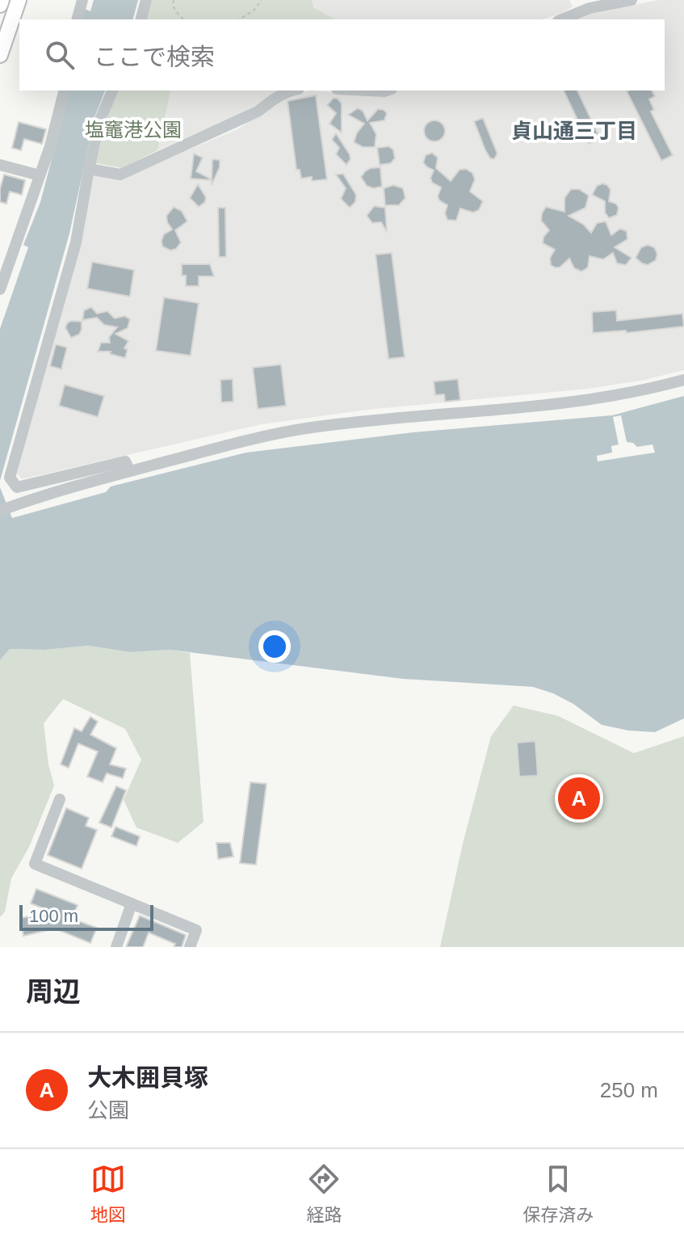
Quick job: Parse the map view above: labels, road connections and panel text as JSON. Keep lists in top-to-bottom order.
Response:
{
  "districts": ["貞山通三丁目"],
  "parks": ["塩竈港公園"],
  "scale_bar": "100 m",
  "page": {
    "search": "ここで検索",
    "pins": "A",
    "scale": "100 m",
    "heading": "周辺",
    "list": [
      {
        "mark": "A",
        "name": "大木囲貝塚",
        "note": "公園",
        "value": "250 m"
      }
    ],
    "nav": ["地図", "経路", "保存済み"]
  }
}
